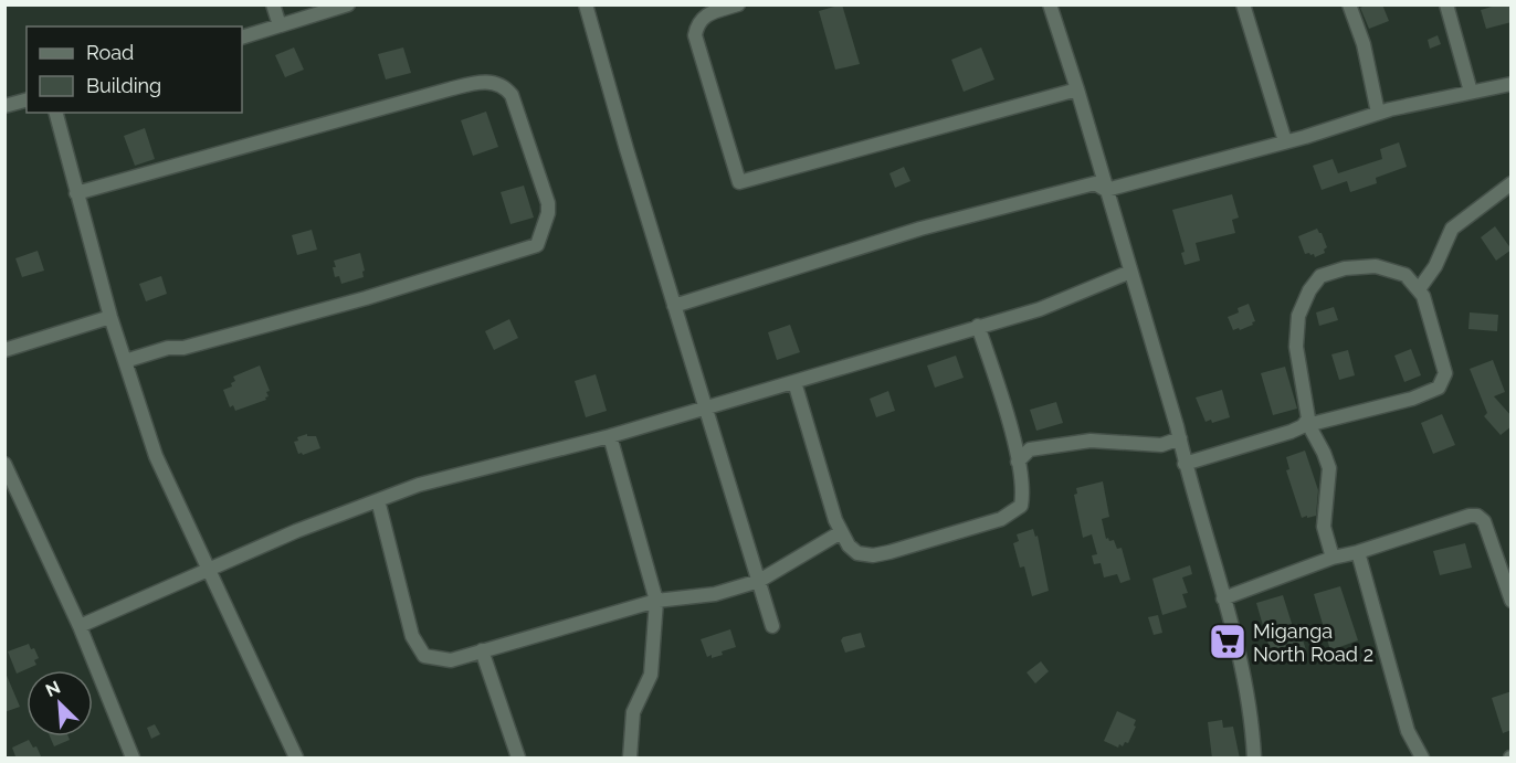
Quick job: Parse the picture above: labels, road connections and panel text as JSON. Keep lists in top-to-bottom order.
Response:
{
  "places": {
    "supermarket": ["Miganga North Road 2"]
  },
  "legend": ["Road", "Building"],
  "north": "top left"
}
